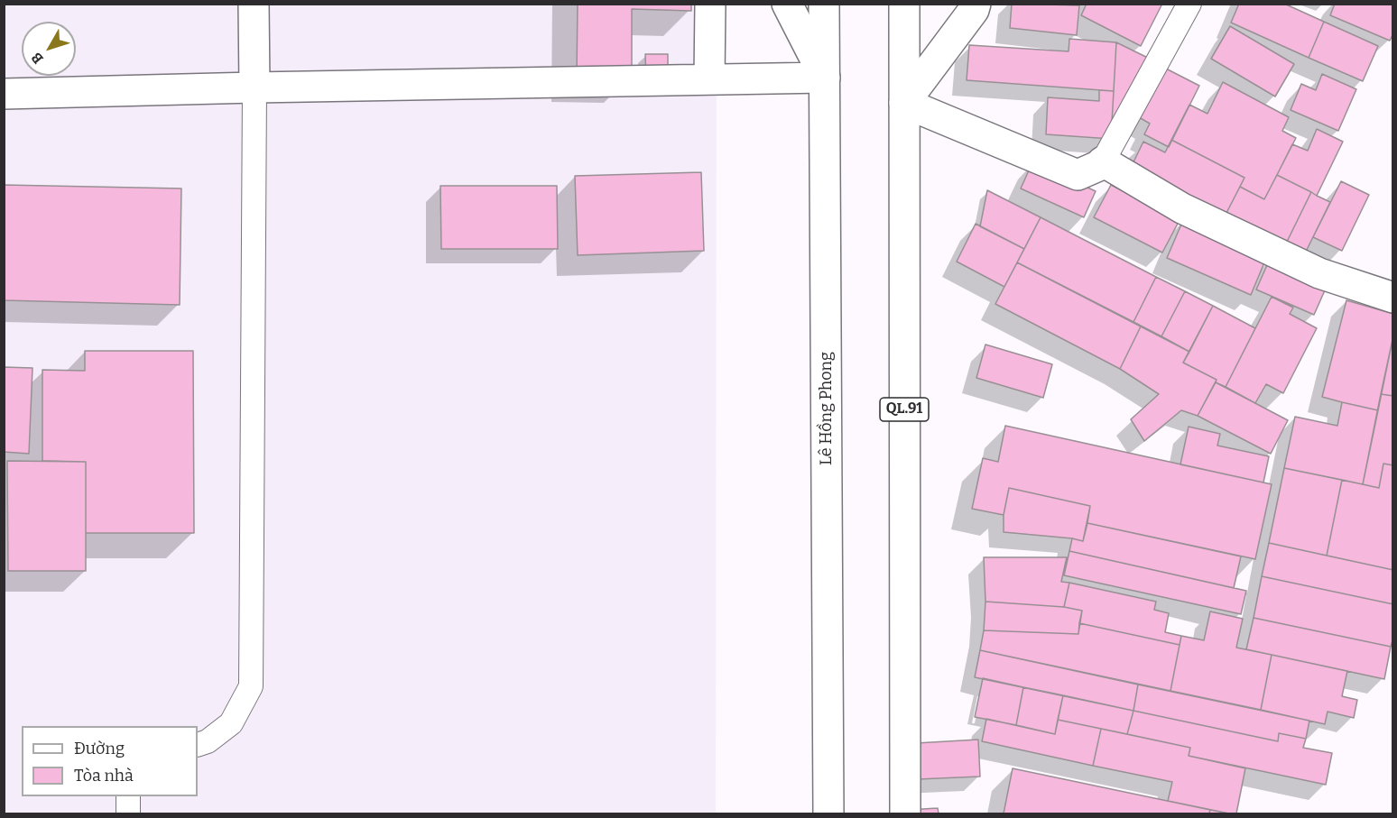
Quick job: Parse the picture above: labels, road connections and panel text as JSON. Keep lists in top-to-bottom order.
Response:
{
  "streets": {
    "main road": ["Lê Hồng Phong", "QL.91"]
  },
  "legend": ["Đường", "Tòa nhà"],
  "north": "bottom left"
}
